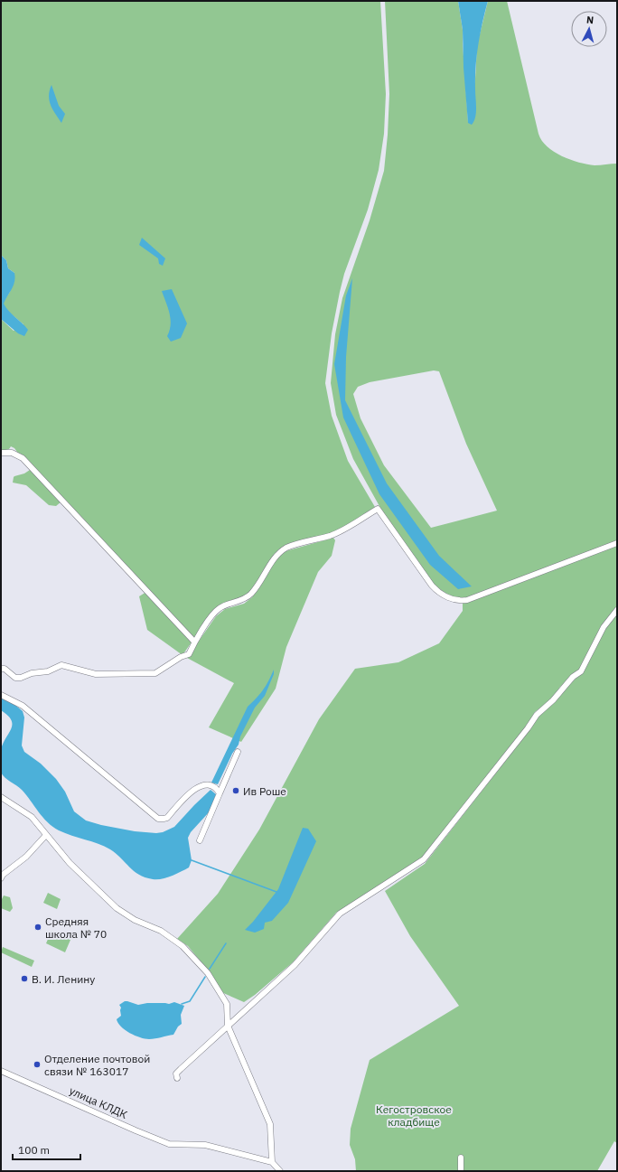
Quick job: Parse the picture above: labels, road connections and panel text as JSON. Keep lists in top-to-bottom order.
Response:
{
  "streets": {
    "street": ["улица КЛДК"]
  },
  "parks": ["Кегостровское кладбище"],
  "places": [
    "Ив Роше",
    "Средняя школа № 70",
    "В. И. Ленину",
    "Отделение почтовой связи № 163017"
  ],
  "scale_bar": "100 m",
  "north": "top"
}
